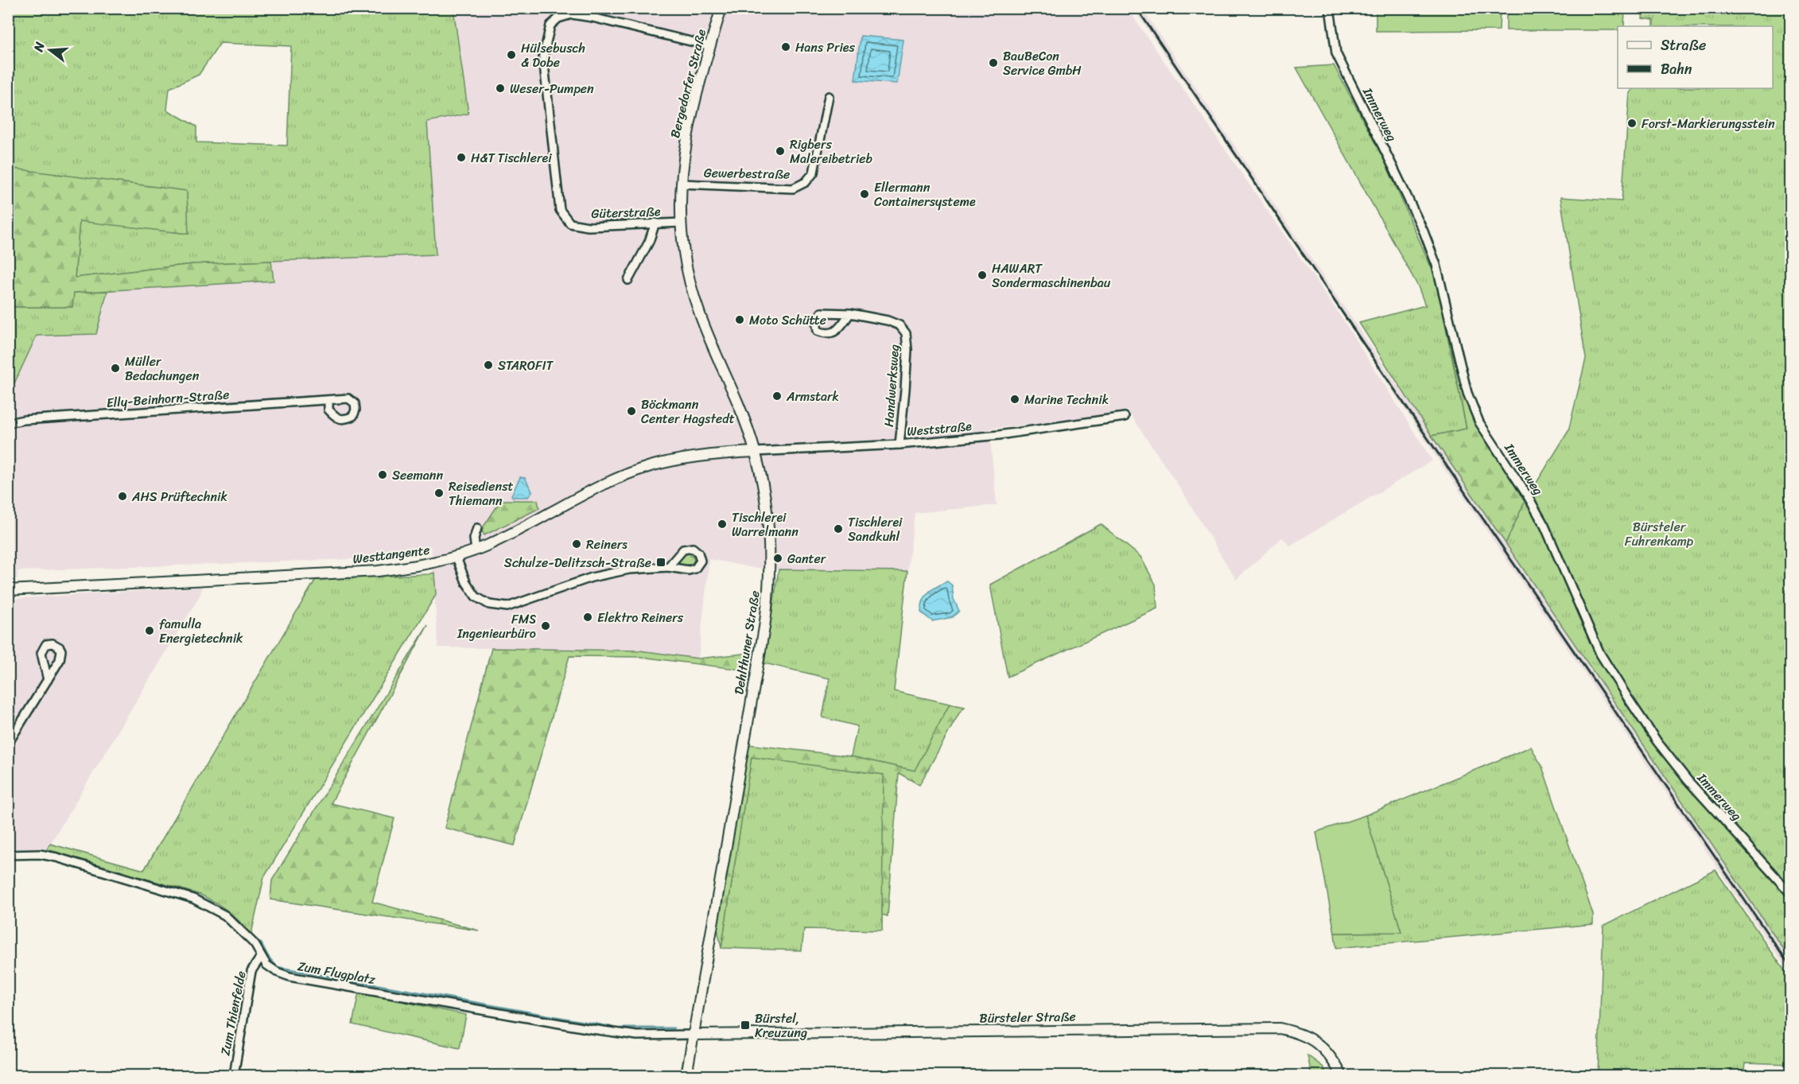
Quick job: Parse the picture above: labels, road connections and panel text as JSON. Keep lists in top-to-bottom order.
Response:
{
  "streets": {
    "street": [
      "Bergedorfer Straße",
      "Immerweg",
      "Gewerbestraße",
      "Güterstraße",
      "Handwerksweg",
      "Elly-Beinhorn-Straße",
      "Weststraße",
      "Westtangente",
      "Dehlthuner Straße",
      "Zum Flugplatz",
      "Zum Thienfelde",
      "Bürsteler Straße"
    ]
  },
  "crossings": [
    ["Bergedorfer Straße", "Gewerbestraße"],
    ["Bergedorfer Straße", "Güterstraße"],
    ["Bergedorfer Straße", "Dehlthuner Straße"],
    ["Güterstraße", "Dehlthuner Straße"],
    ["Handwerksweg", "Weststraße"],
    ["Weststraße", "Westtangente"],
    ["Weststraße", "Dehlthuner Straße"],
    ["Westtangente", "Dehlthuner Straße"],
    ["Dehlthuner Straße", "Zum Flugplatz"],
    ["Dehlthuner Straße", "Bürsteler Straße"],
    ["Zum Flugplatz", "Zum Thienfelde"],
    ["Zum Flugplatz", "Bürsteler Straße"]
  ],
  "parks": ["Bürsteler Fuhrenkamp"],
  "places": {
    "other": [
      "Hans Pries",
      "Hülsebusch & Dobe",
      "BauBeCon Service GmbH",
      "Weser-Pumpen",
      "Forst-Markierungsstein",
      "Rigbers Malereibetrieb",
      "H&T Tischlerei",
      "Ellermann Containersysteme",
      "HAWART Sondermaschinenbau",
      "Moto Schütte",
      "STAROFIT",
      "Müller Bedachungen",
      "Armstark",
      "Marine Technik",
      "Böckmann Center Hagstedt",
      "Seemann",
      "Reisedienst Thiemann",
      "AHS Prüftechnik",
      "Tischlerei Warrelmann",
      "Tischlerei Sandkuhl",
      "Reiners",
      "Ganter",
      "Elektro Reiners",
      "FMS Ingenieurbüro",
      "famulla Energietechnik"
    ],
    "transit": ["Schulze-Delitzsch-Straße", "Bürstel, Kreuzung"]
  },
  "legend": ["Straße", "Bahn"],
  "north": "left"
}
